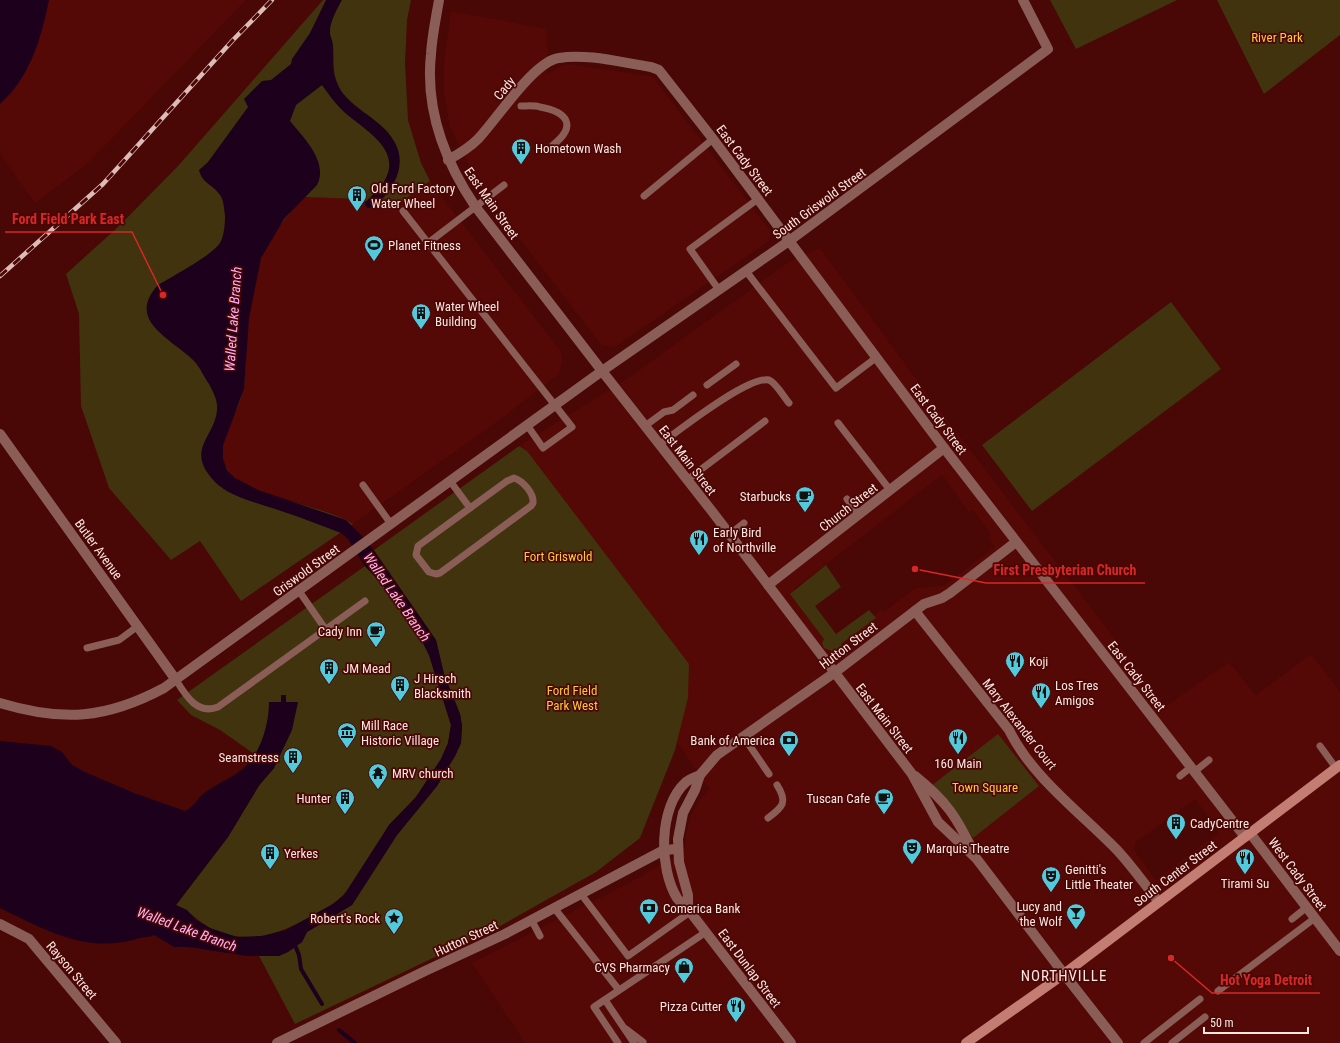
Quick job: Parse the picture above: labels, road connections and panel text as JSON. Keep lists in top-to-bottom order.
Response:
{
  "streets": {
    "main road": ["South Center Street"],
    "street": [
      "Cady",
      "East Cady Street",
      "East Main Street",
      "South Griswold Street",
      "Church Street",
      "Butler Avenue",
      "Griswold Street",
      "Hutton Street",
      "Mary Alexander Court",
      "West Cady Street",
      "East Dunlap Street",
      "Rayson Street"
    ]
  },
  "crossings": [
    ["Cady", "East Cady Street"],
    ["Cady", "East Main Street"],
    ["East Cady Street", "South Griswold Street"],
    ["East Cady Street", "Church Street"],
    ["East Cady Street", "Hutton Street"],
    ["East Cady Street", "South Center Street"],
    ["East Cady Street", "West Cady Street"],
    ["East Main Street", "South Griswold Street"],
    ["East Main Street", "Church Street"],
    ["East Main Street", "Griswold Street"],
    ["East Main Street", "Hutton Street"],
    ["East Main Street", "South Center Street"],
    ["South Griswold Street", "Griswold Street"],
    ["Butler Avenue", "Griswold Street"],
    ["Hutton Street", "Mary Alexander Court"],
    ["Hutton Street", "East Dunlap Street"],
    ["Mary Alexander Court", "South Center Street"],
    ["South Center Street", "West Cady Street"]
  ],
  "districts": ["NORTHVILLE"],
  "water": ["Walled Lake Branch"],
  "parks": [
    "River Park",
    "Fort Griswold",
    "Ford Field Park West",
    "Town Square"
  ],
  "places": {
    "building": [
      "Hometown Wash",
      "Old Ford Factory Water Wheel",
      "Water Wheel Building",
      "JM Mead",
      "J Hirsch Blacksmith",
      "Seamstress",
      "Hunter",
      "CadyCentre",
      "Yerkes"
    ],
    "sports": ["Planet Fitness"],
    "other": ["Ford Field Park East", "First Presbyterian Church", "Hot Yoga Detroit"],
    "cafe": ["Starbucks", "Cady Inn", "Tuscan Cafe"],
    "restaurant": [
      "Early Bird of Northville",
      "Koji",
      "Los Tres Amigos",
      "160 Main",
      "Tirami Su",
      "Pizza Cutter"
    ],
    "museum": ["Mill Race Historic Village"],
    "bank": ["Bank of America", "Comerica Bank"],
    "temple": ["MRV church"],
    "theatre": ["Marquis Theatre", "Genitti's Little Theater"],
    "bar": ["Lucy and the Wolf"],
    "place": ["Robert's Rock"],
    "shop": ["CVS Pharmacy"]
  },
  "scale_bar": "50 m"
}
